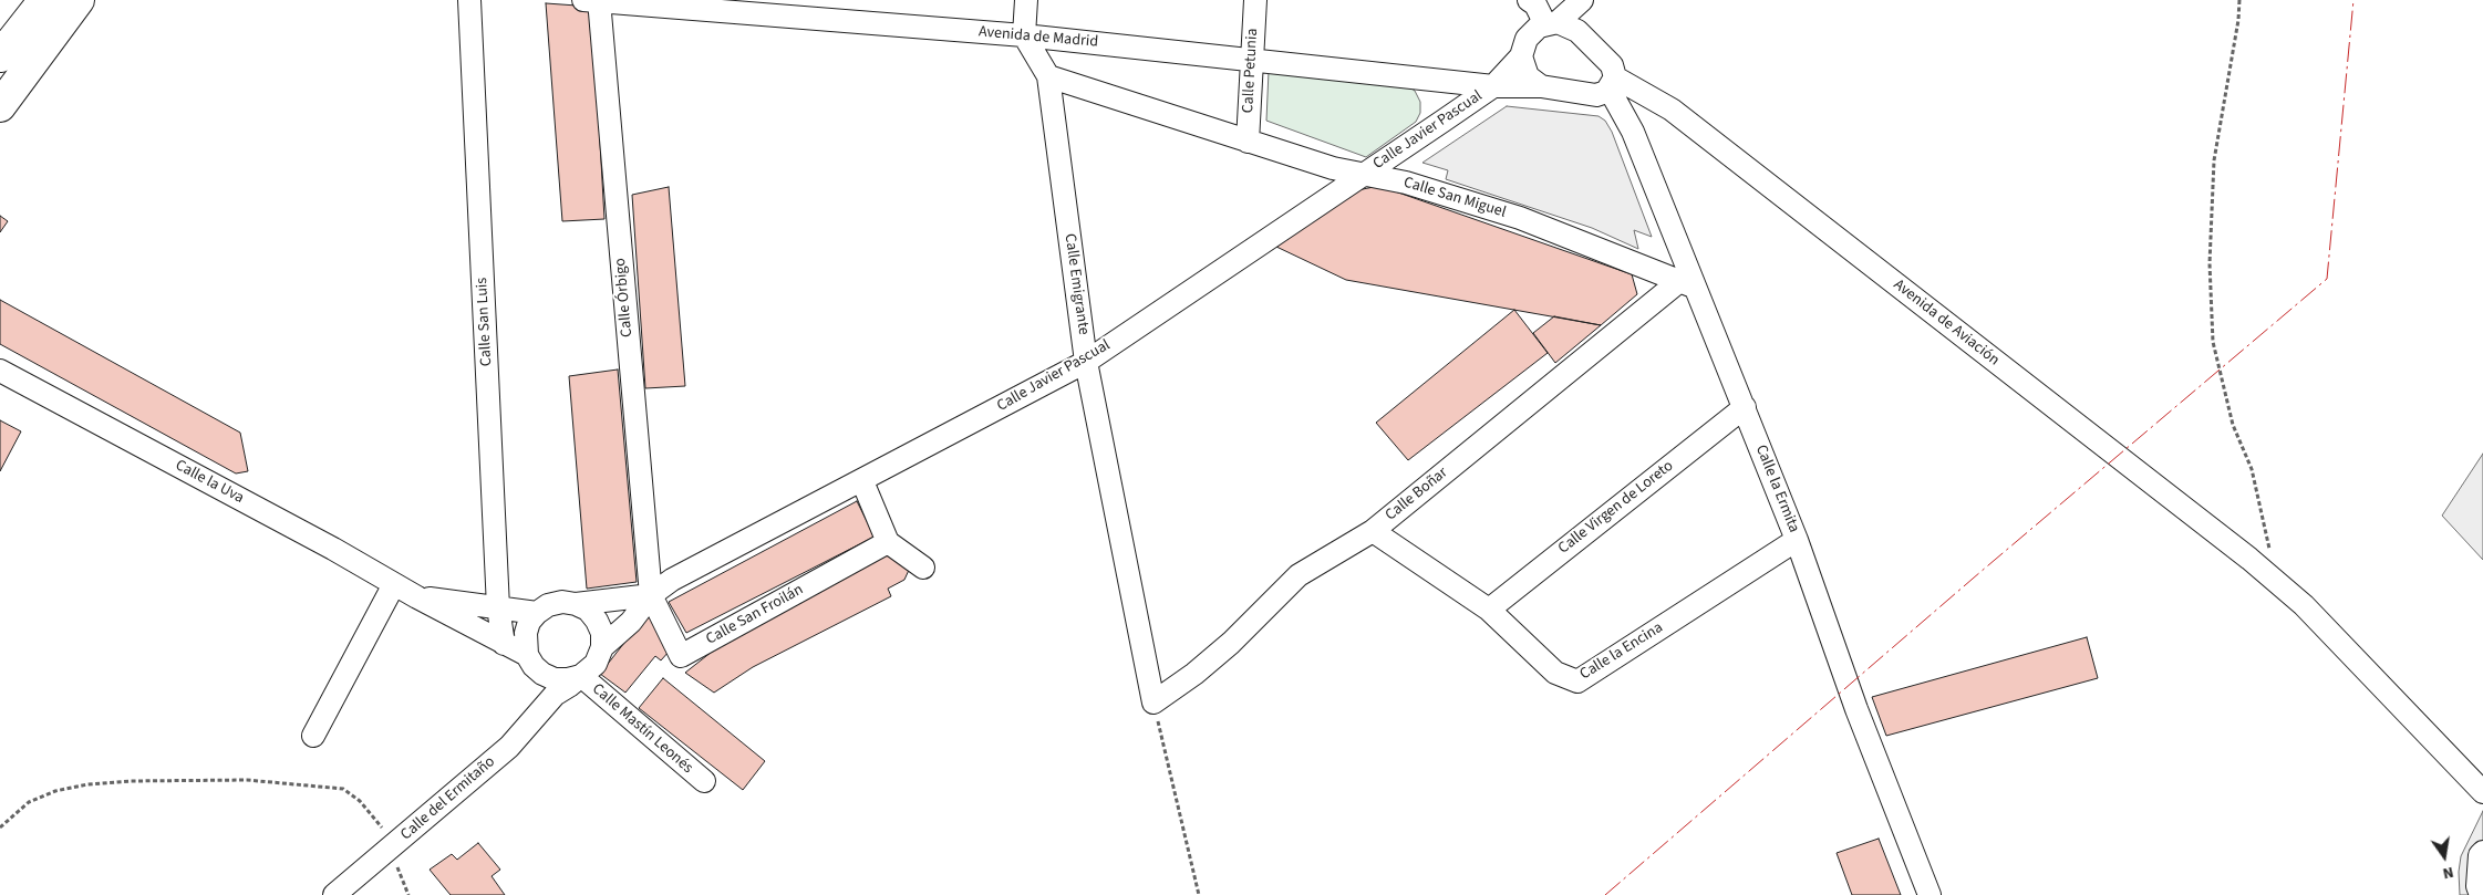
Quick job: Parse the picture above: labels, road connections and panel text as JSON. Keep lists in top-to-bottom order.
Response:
{
  "streets": {
    "street": [
      "Avenida de Madrid",
      "Calle Petunia",
      "Calle Javier Pascual",
      "Calle San Miguel",
      "Calle Emigrante",
      "Calle Órbigo",
      "Calle San Luis",
      "Avenida de Aviación",
      "Calle la Uva",
      "Calle la Ermita",
      "Calle Boñar",
      "Calle Virgen de Loreto",
      "Calle San Froilán",
      "Calle la Encina",
      "Calle Mastín Leonés",
      "Calle del Ermitaño"
    ]
  },
  "crossings": [
    ["Avenida de Madrid", "Calle Petunia"],
    ["Avenida de Madrid", "Calle Javier Pascual"],
    ["Avenida de Madrid", "Calle Emigrante"],
    ["Avenida de Madrid", "Calle Órbigo"],
    ["Calle Petunia", "Calle San Miguel"],
    ["Calle Javier Pascual", "Calle San Miguel"],
    ["Calle Javier Pascual", "Calle Emigrante"],
    ["Calle Javier Pascual", "Calle Órbigo"],
    ["Calle Javier Pascual", "Avenida de Aviación"],
    ["Calle Javier Pascual", "Calle la Uva"],
    ["Calle Javier Pascual", "Calle la Ermita"],
    ["Calle Javier Pascual", "Calle San Froilán"],
    ["Calle Javier Pascual", "Calle Mastín Leonés"],
    ["Calle Javier Pascual", "Calle del Ermitaño"],
    ["Calle San Miguel", "Calle Emigrante"],
    ["Calle San Miguel", "Calle la Ermita"],
    ["Calle San Miguel", "Calle Boñar"],
    ["Calle Emigrante", "Calle Boñar"],
    ["Calle Órbigo", "Calle San Froilán"],
    ["Calle San Luis", "Calle la Uva"],
    ["Avenida de Aviación", "Calle la Ermita"],
    ["Calle la Uva", "Calle Mastín Leonés"],
    ["Calle la Uva", "Calle del Ermitaño"],
    ["Calle la Ermita", "Calle Boñar"],
    ["Calle la Ermita", "Calle Virgen de Loreto"],
    ["Calle la Ermita", "Calle la Encina"],
    ["Calle Boñar", "Calle la Encina"],
    ["Calle Virgen de Loreto", "Calle la Encina"],
    ["Calle Mastín Leonés", "Calle del Ermitaño"]
  ],
  "north": "bottom"
}
